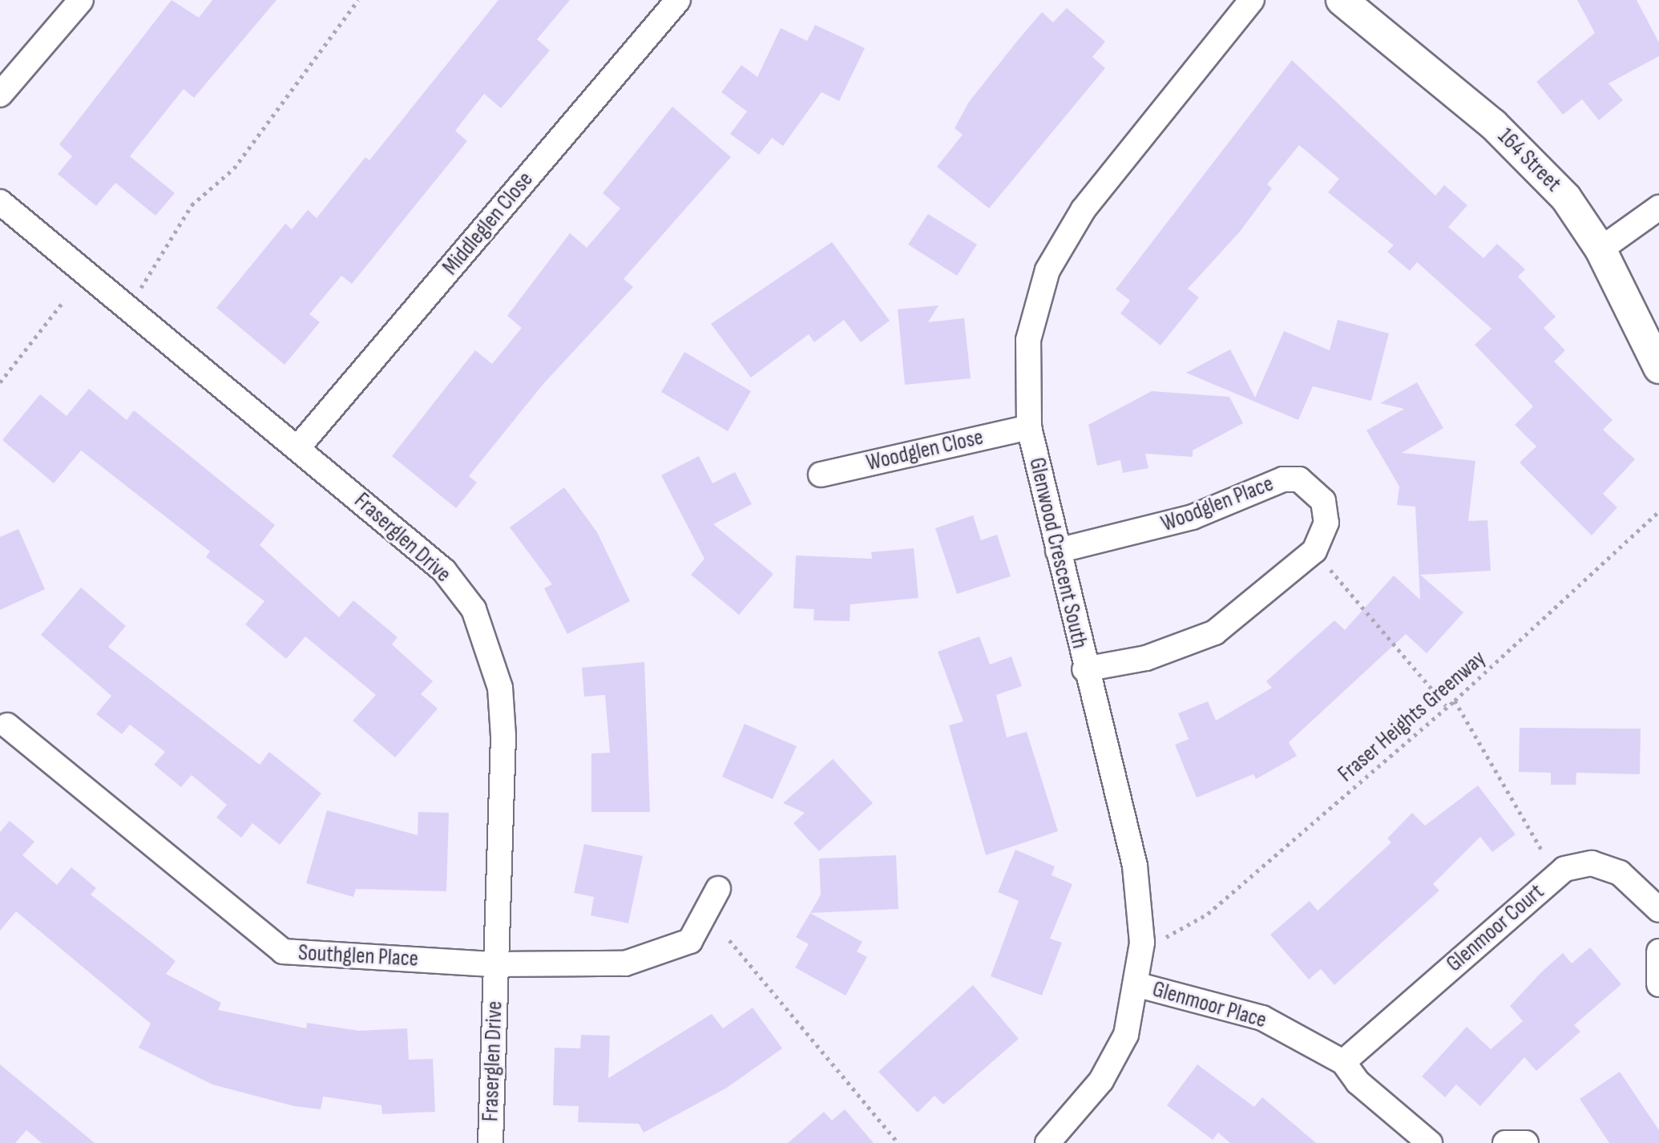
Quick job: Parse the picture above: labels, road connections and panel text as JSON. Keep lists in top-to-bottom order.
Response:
{
  "streets": {
    "street": [
      "164 Street",
      "Middleglen Close",
      "Woodglen Close",
      "Woodglen Place",
      "Fraserglen Drive",
      "Glenwood Crescent South",
      "Glenmoor Court",
      "Southglen Place",
      "Glenmoor Place"
    ],
    "path": ["Fraser Heights Greenway"]
  },
  "crossings": [
    ["Middleglen Close", "Fraserglen Drive"],
    ["Woodglen Close", "Glenwood Crescent South"],
    ["Woodglen Place", "Glenwood Crescent South"],
    ["Fraserglen Drive", "Southglen Place"],
    ["Glenwood Crescent South", "Glenmoor Place"],
    ["Glenmoor Court", "Glenmoor Place"]
  ]
}
